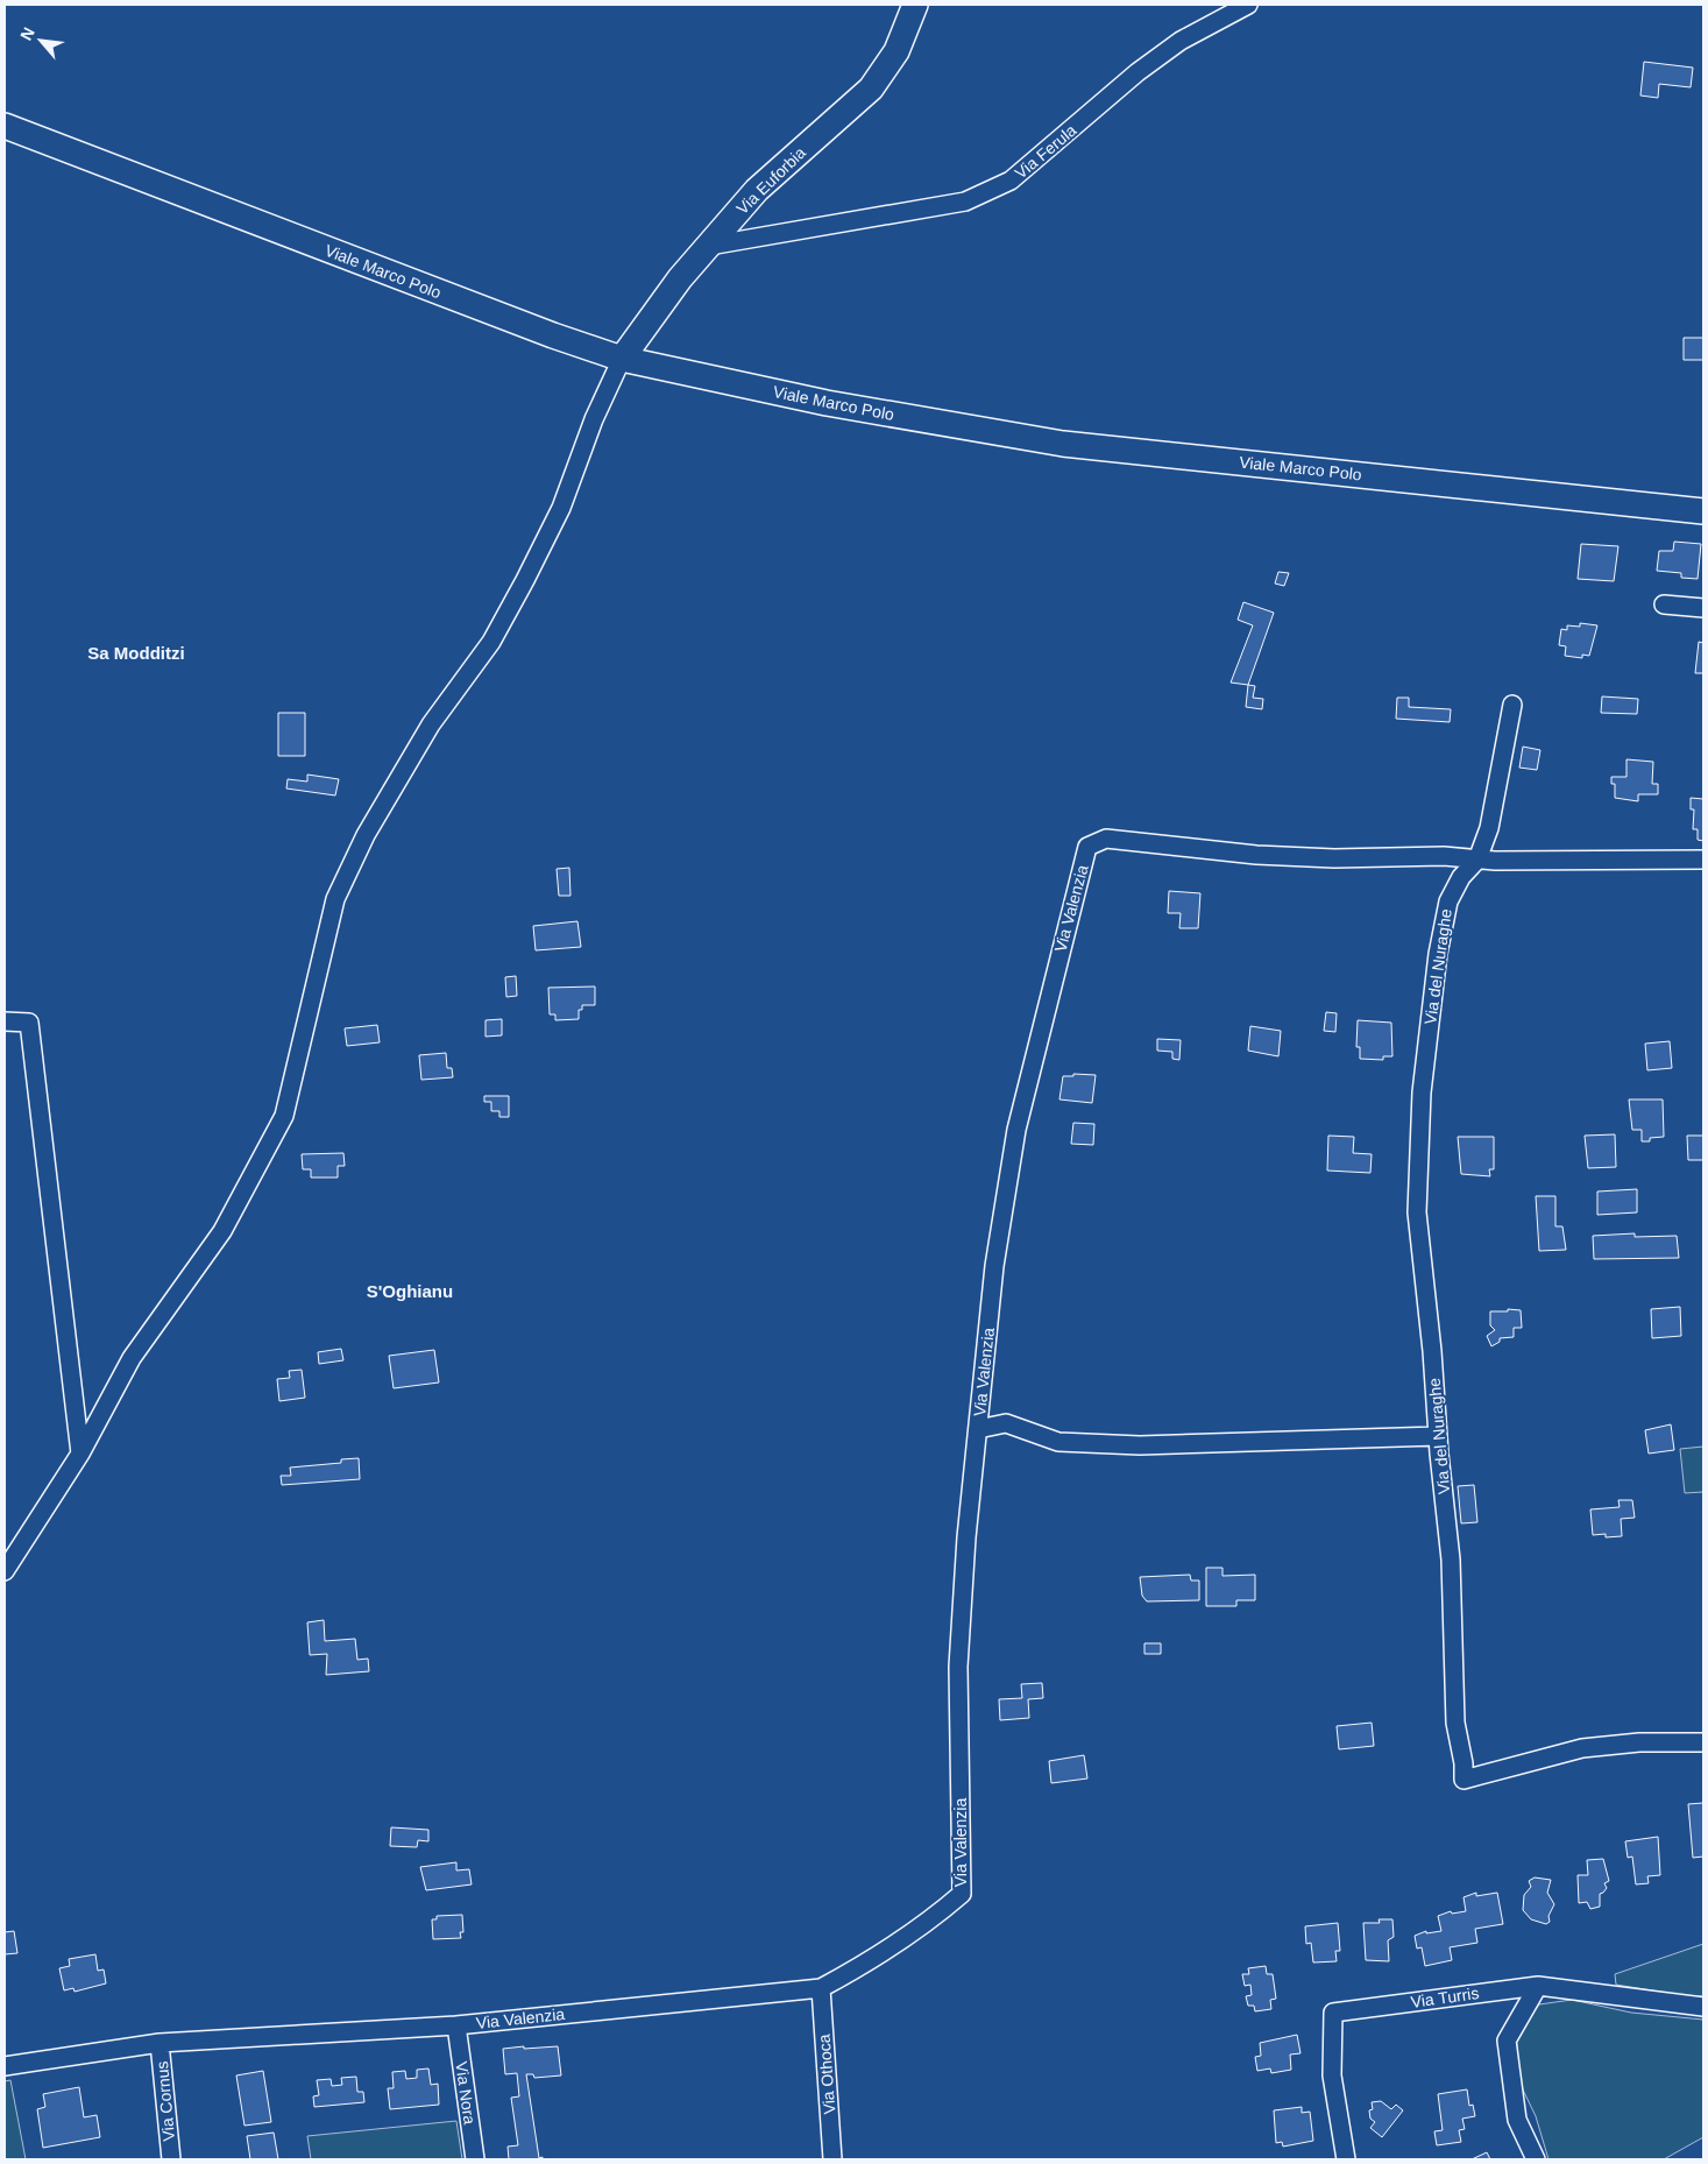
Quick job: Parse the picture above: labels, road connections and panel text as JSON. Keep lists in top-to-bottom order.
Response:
{
  "streets": {
    "main road": ["Via Euforbia", "Viale Marco Polo"],
    "street": [
      "Via Ferula",
      "Via Valenzia",
      "Via del Nuraghe",
      "Via Turris",
      "Via Othoca",
      "Via Nora",
      "Via Cornus"
    ]
  },
  "crossings": [
    ["Via Ferula", "Via Euforbia"],
    ["Via Euforbia", "Viale Marco Polo"],
    ["Via Valenzia", "Via del Nuraghe"],
    ["Via Valenzia", "Via Othoca"],
    ["Via Valenzia", "Via Nora"],
    ["Via Valenzia", "Via Cornus"]
  ],
  "districts": ["Sa Modditzi", "S'Oghianu"],
  "north": "top left"
}
